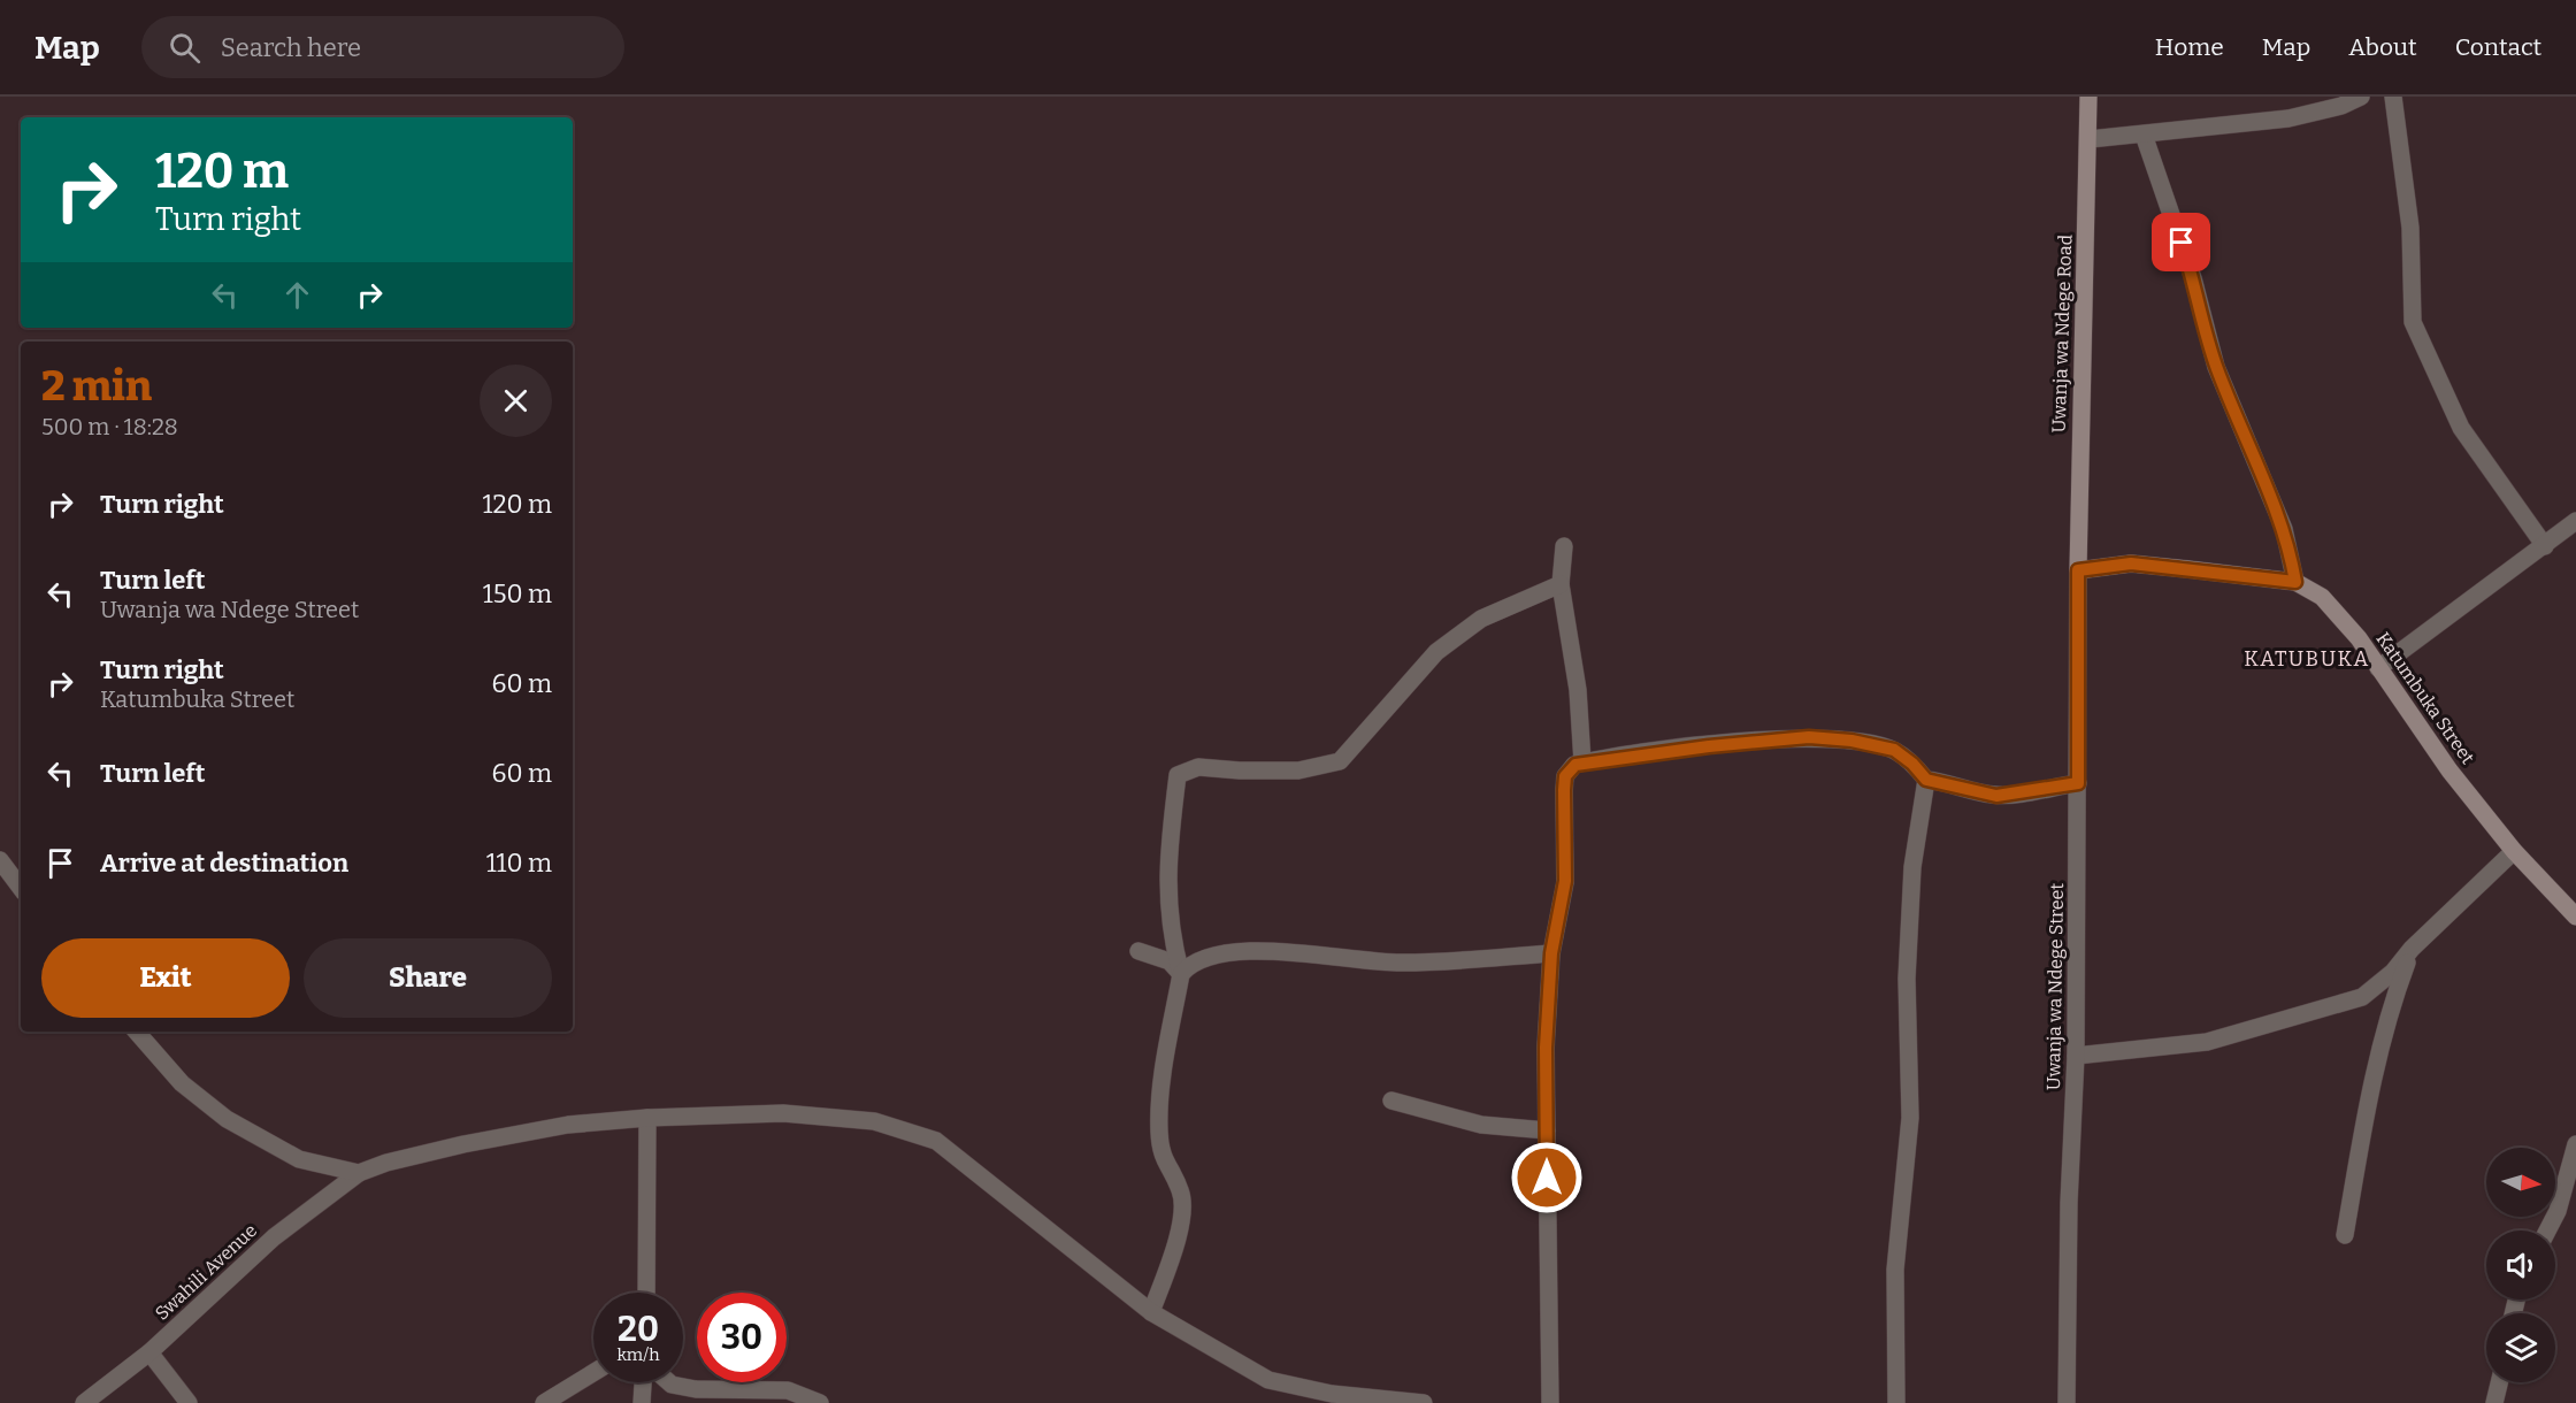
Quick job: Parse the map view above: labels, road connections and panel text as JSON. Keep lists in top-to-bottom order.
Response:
{
  "streets": {
    "main road": ["Uwanja wa Ndege Road", "Katumbuka Street"],
    "street": ["Uwanja wa Ndege Street", "Swahili Avenue"]
  },
  "crossings": [
    ["Uwanja wa Ndege Road", "Katumbuka Street"],
    ["Uwanja wa Ndege Road", "Uwanja wa Ndege Street"],
    ["Katumbuka Street", "Uwanja wa Ndege Street"]
  ],
  "districts": ["KATUBUKA"],
  "north": "right",
  "page": {
    "header": "Map",
    "search": "Search here",
    "nav": [
      "Home",
      "Map",
      "About",
      "Contact"
    ],
    "turn": ["120 m", "Turn right"],
    "heading": ["2 min", "500 m · 18:28"],
    "list": [
      {
        "name": "Turn right",
        "value": "120 m"
      },
      {
        "name": "Turn left",
        "note": "Uwanja wa Ndege Street",
        "value": "150 m"
      },
      {
        "name": "Turn right",
        "note": "Katumbuka Street",
        "value": "60 m"
      },
      {
        "name": "Turn left",
        "value": "60 m"
      },
      {
        "name": "Arrive at destination",
        "value": "110 m"
      }
    ],
    "buttons": ["Exit", "Share"],
    "speed": "20 km/h",
    "limit": "30"
  }
}
